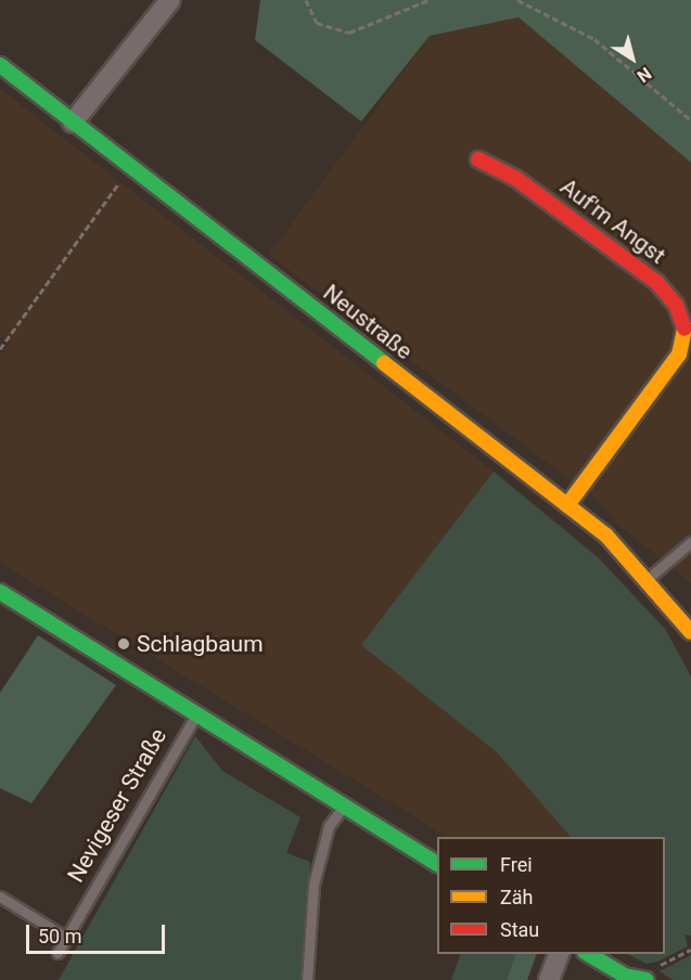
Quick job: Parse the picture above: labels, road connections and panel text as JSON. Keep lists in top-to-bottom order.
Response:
{
  "streets": {
    "street": ["Auf'm Angst", "Neustraße", "Nevigeser Straße"]
  },
  "crossings": [
    ["Auf'm Angst", "Neustraße"]
  ],
  "places": ["Schlagbaum"],
  "legend": ["Frei", "Zäh", "Stau"],
  "scale_bar": "50 m",
  "north": "bottom right"
}
